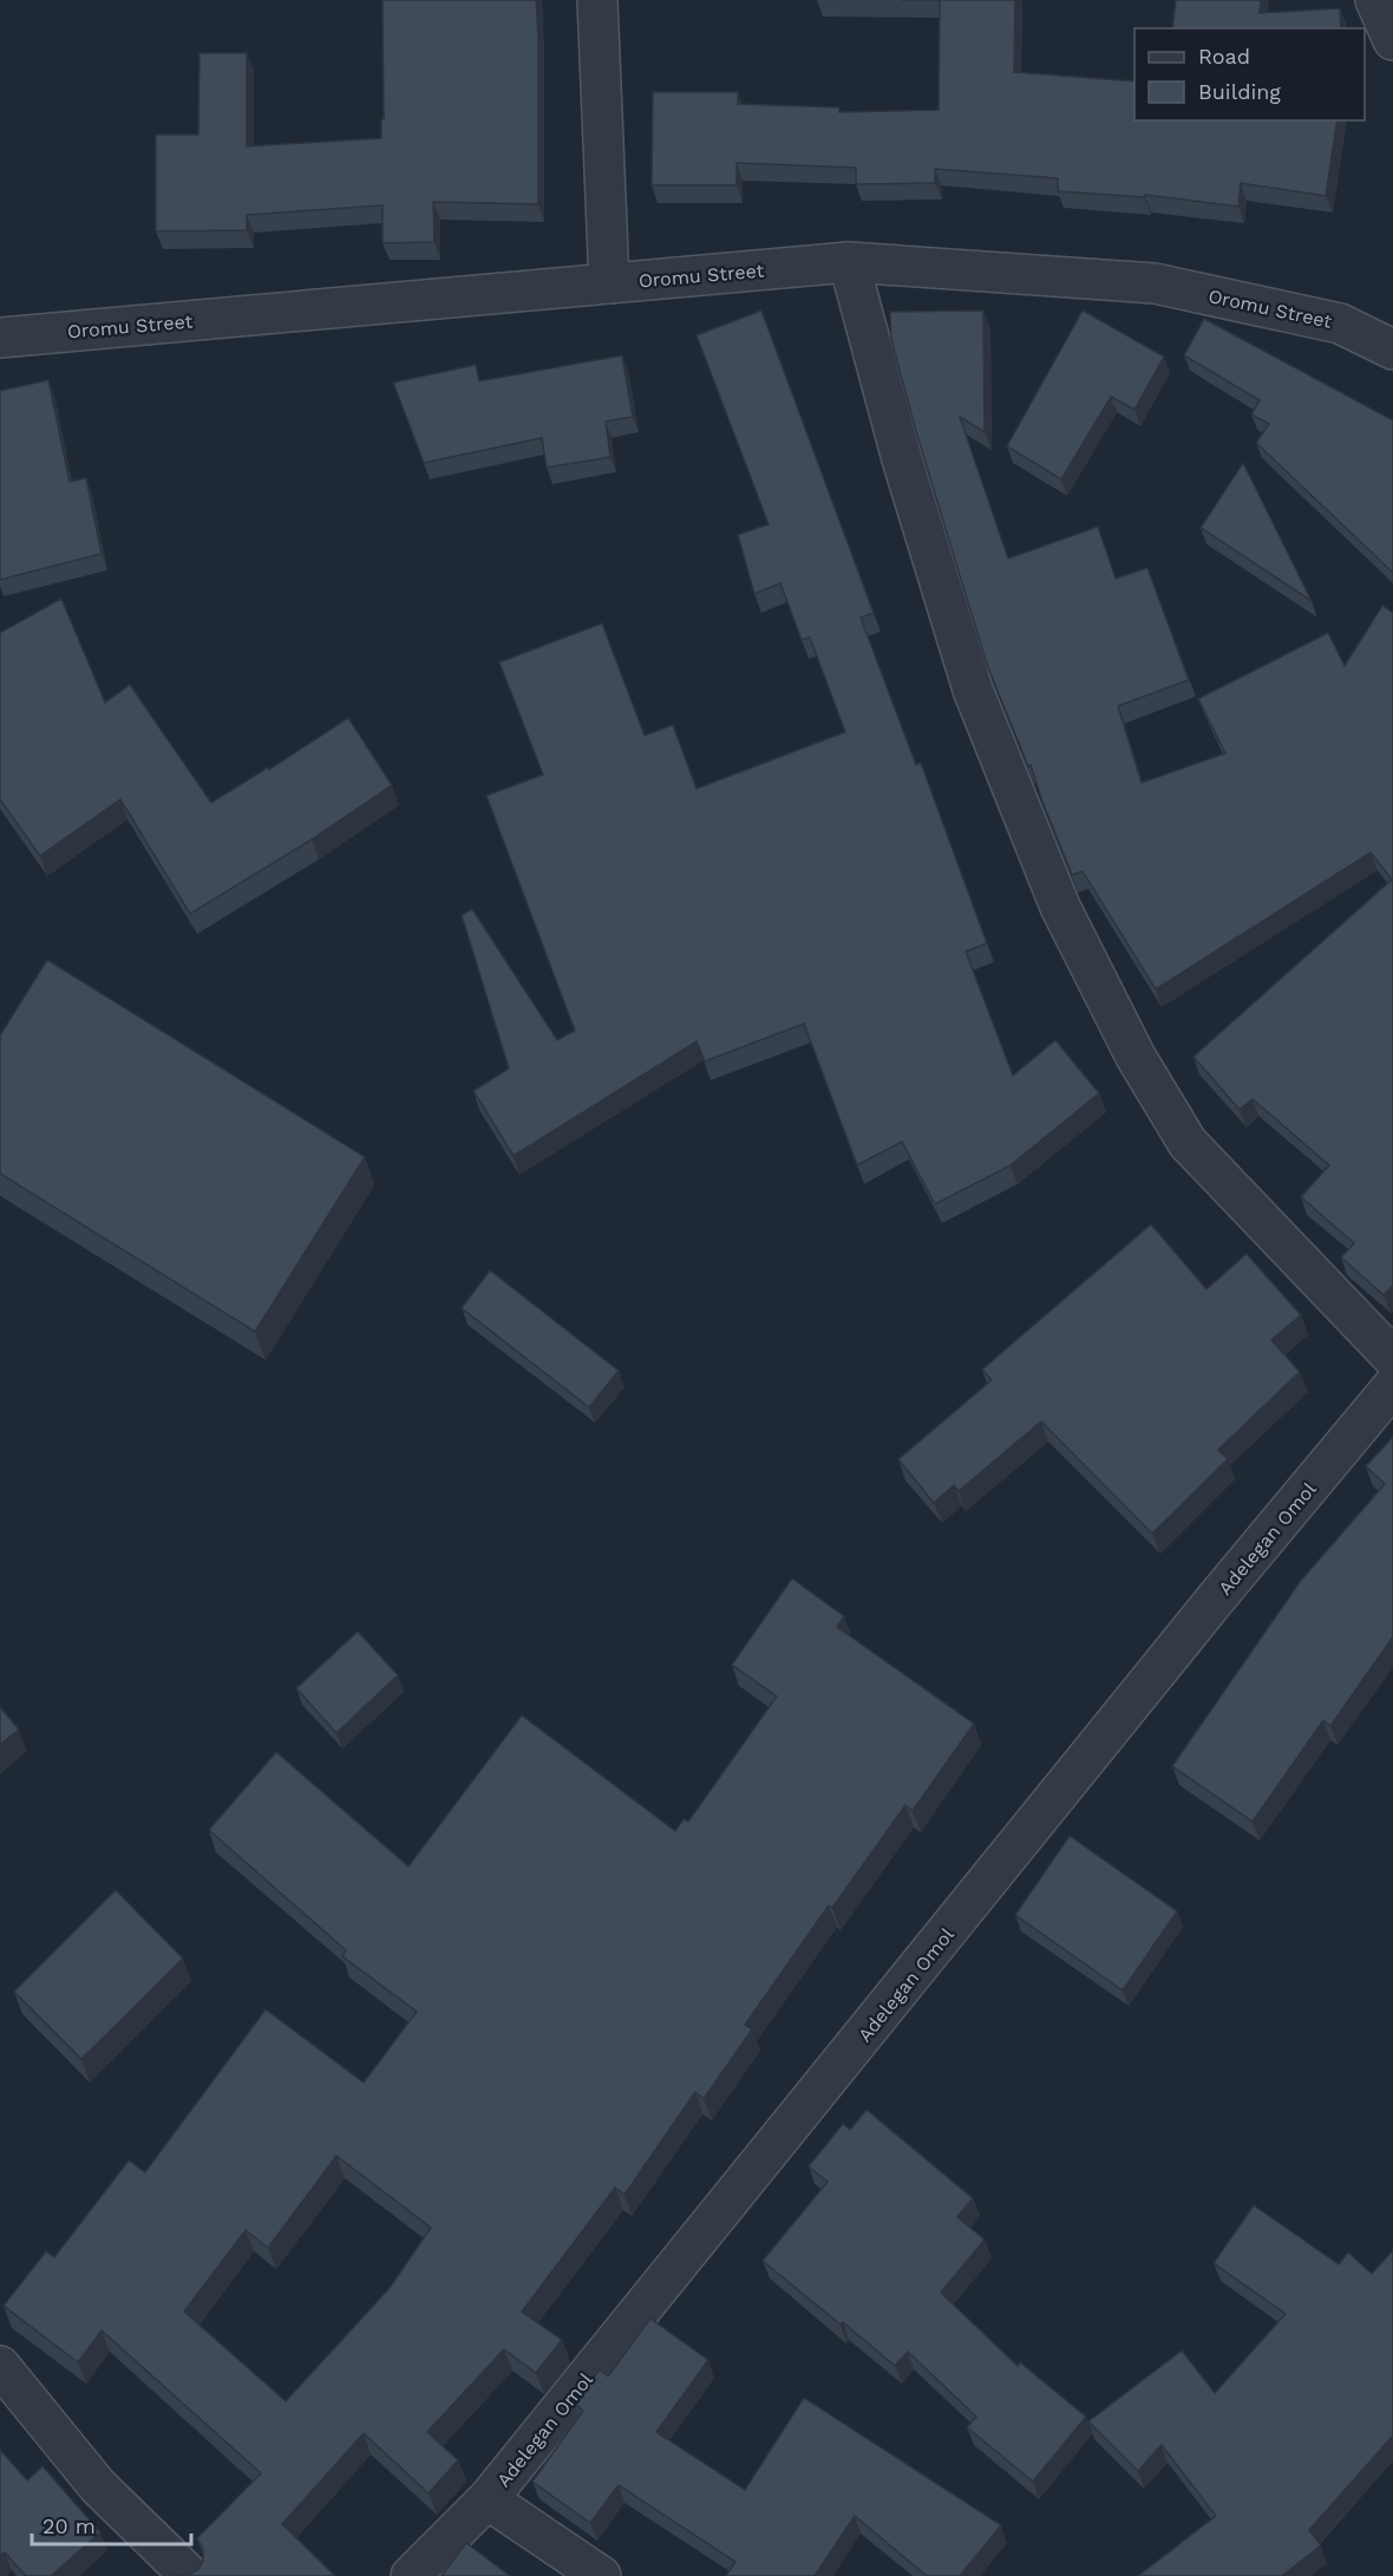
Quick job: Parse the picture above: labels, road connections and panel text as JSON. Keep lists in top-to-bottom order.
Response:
{
  "streets": {
    "street": ["Oromu Street", "Adelegan Omol"]
  },
  "legend": ["Road", "Building"],
  "scale_bar": "20 m"
}
